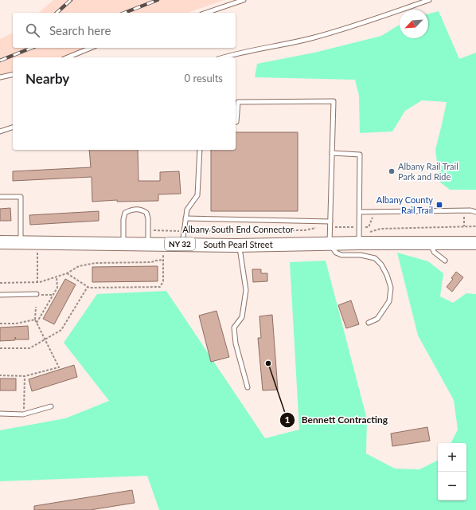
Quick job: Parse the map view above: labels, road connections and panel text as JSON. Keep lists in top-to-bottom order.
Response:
{
  "streets": {
    "main road": ["NY 32", "South Pearl Street"]
  },
  "places": {
    "other": ["Albany Rail Trail Park and Ride", "Bennett Contracting"],
    "transit": ["Albany County Rail Trail"]
  },
  "north": "bottom left",
  "page": {
    "search": "Search here",
    "heading": ["Nearby", "0 results"],
    "map_buttons": ["+", "−"]
  }
}
